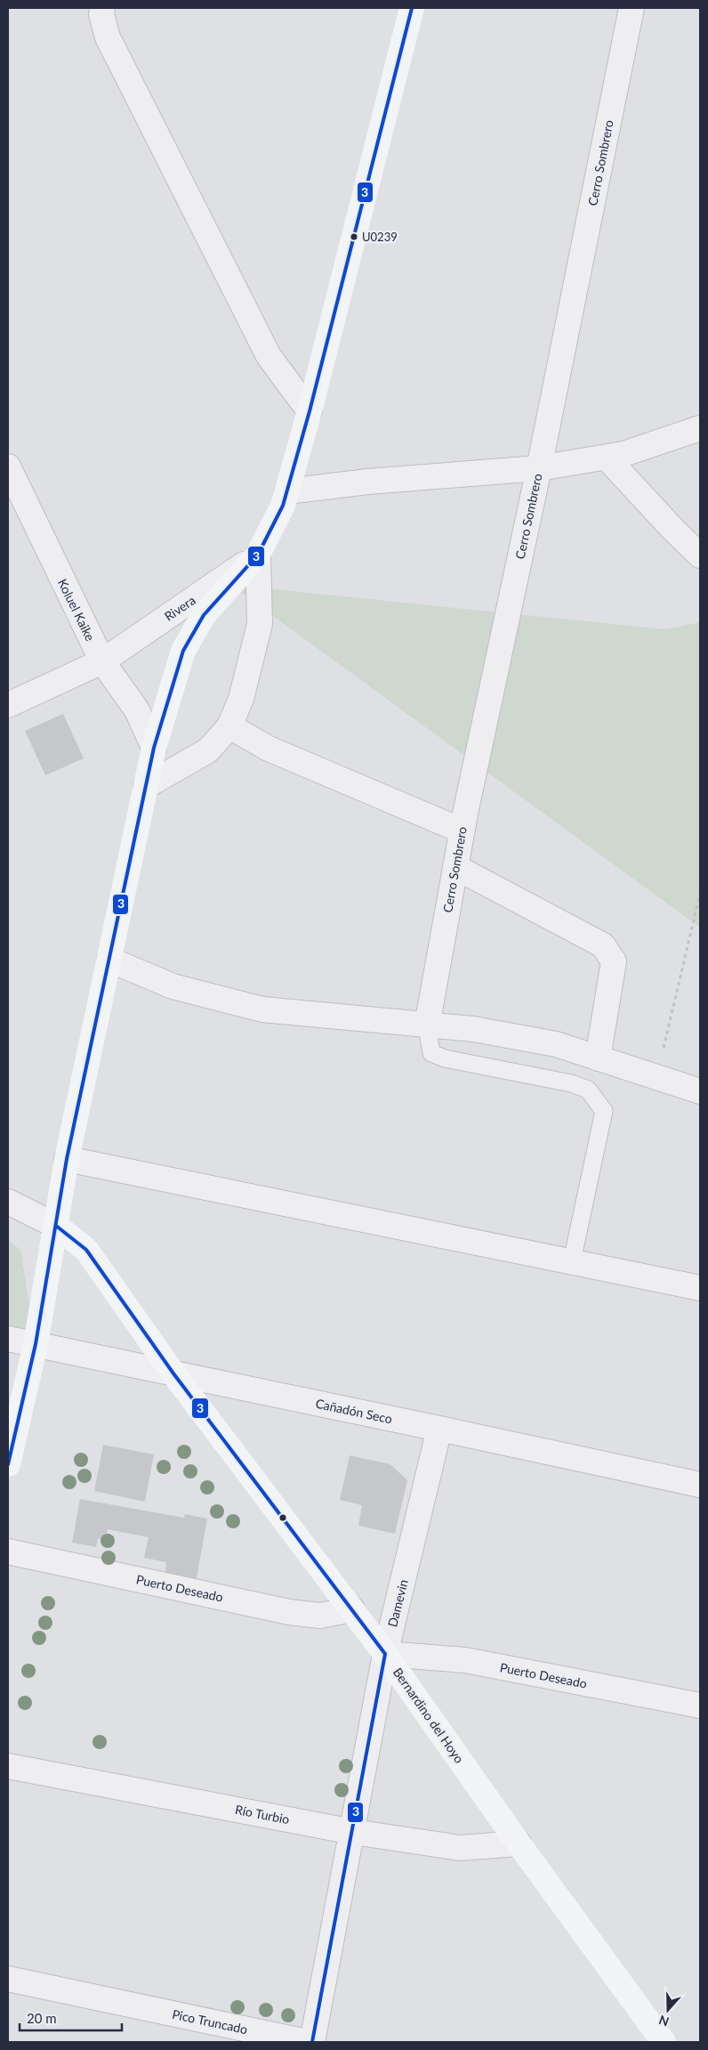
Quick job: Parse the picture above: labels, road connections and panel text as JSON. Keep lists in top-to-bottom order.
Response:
{
  "streets": {
    "street": [
      "Cerro Sombrero",
      "Rivera",
      "Koluel Kaike",
      "Cañadón Seco",
      "Puerto Deseado",
      "Damevin",
      "Bernardino del Hoyo",
      "Río Turbio",
      "Pico Truncado"
    ]
  },
  "crossings": [
    ["Rivera", "Koluel Kaike"],
    ["Cañadón Seco", "Damevin"],
    ["Cañadón Seco", "Bernardino del Hoyo"],
    ["Puerto Deseado", "Damevin"],
    ["Puerto Deseado", "Bernardino del Hoyo"],
    ["Damevin", "Bernardino del Hoyo"],
    ["Damevin", "Río Turbio"],
    ["Bernardino del Hoyo", "Río Turbio"]
  ],
  "places": ["U0239"],
  "lines": ["transit line 3"],
  "scale_bar": "20 m",
  "north": "bottom"
}
